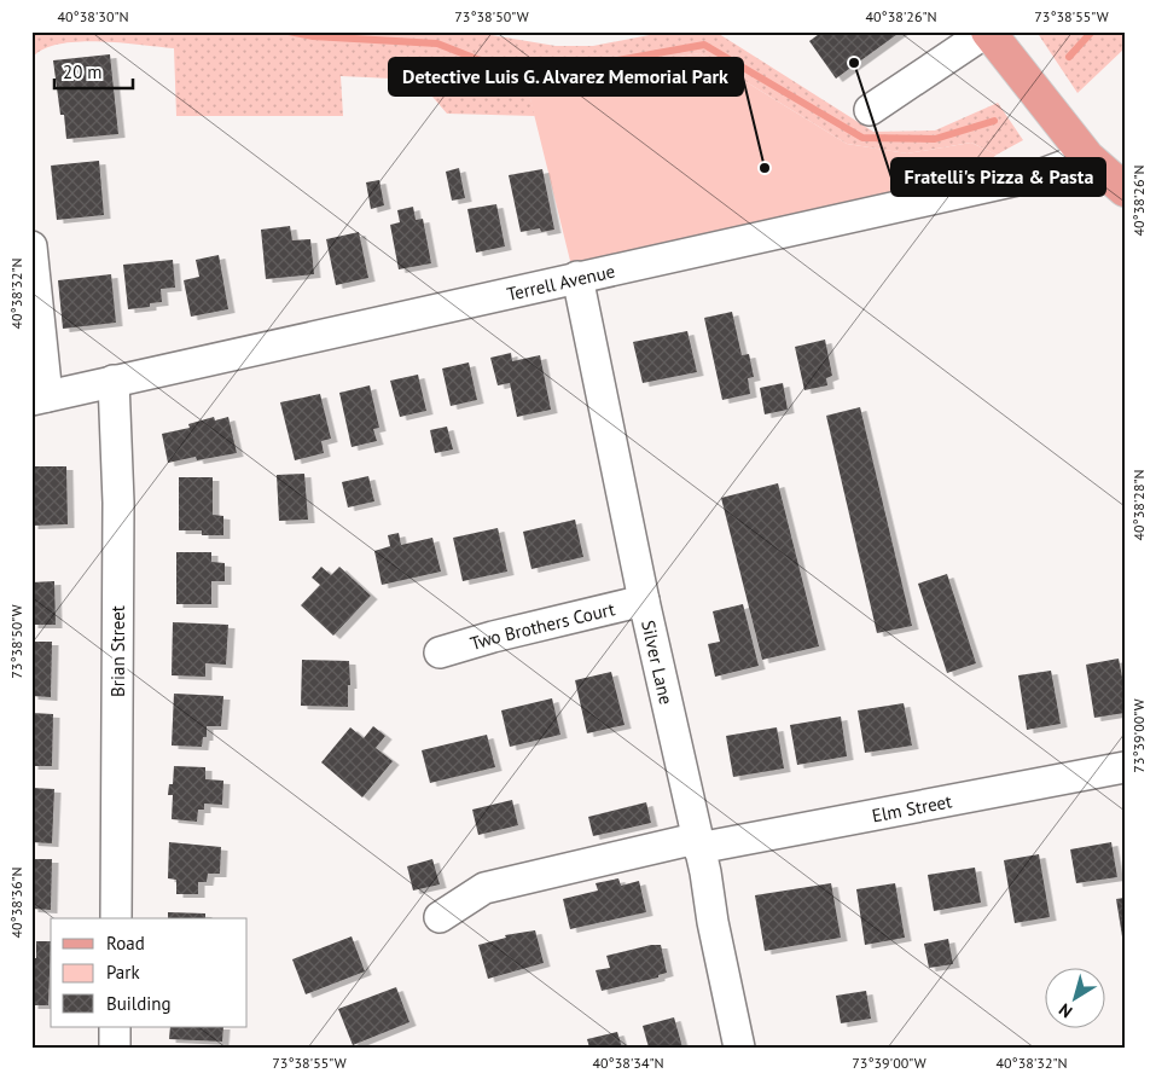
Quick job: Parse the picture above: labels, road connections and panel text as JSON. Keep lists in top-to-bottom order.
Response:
{
  "streets": {
    "street": [
      "Terrell Avenue",
      "Two Brothers Court",
      "Brian Street",
      "Silver Lane",
      "Elm Street"
    ]
  },
  "crossings": [
    ["Terrell Avenue", "Brian Street"],
    ["Terrell Avenue", "Silver Lane"],
    ["Two Brothers Court", "Silver Lane"],
    ["Silver Lane", "Elm Street"]
  ],
  "places": ["Fratelli's Pizza & Pasta", "Detective Luis G. Alvarez Memorial Park"],
  "legend": ["Road", "Park", "Building"],
  "scale_bar": "20 m",
  "north": "bottom left",
  "coordinates": [
    "40°38'30\"N",
    "73°38'50\"W",
    "40°38'26\"N",
    "73°38'55\"W",
    "40°38'32\"N",
    "40°38'28\"N",
    "73°39'00\"W",
    "40°38'36\"N",
    "40°38'34\"N"
  ]
}
